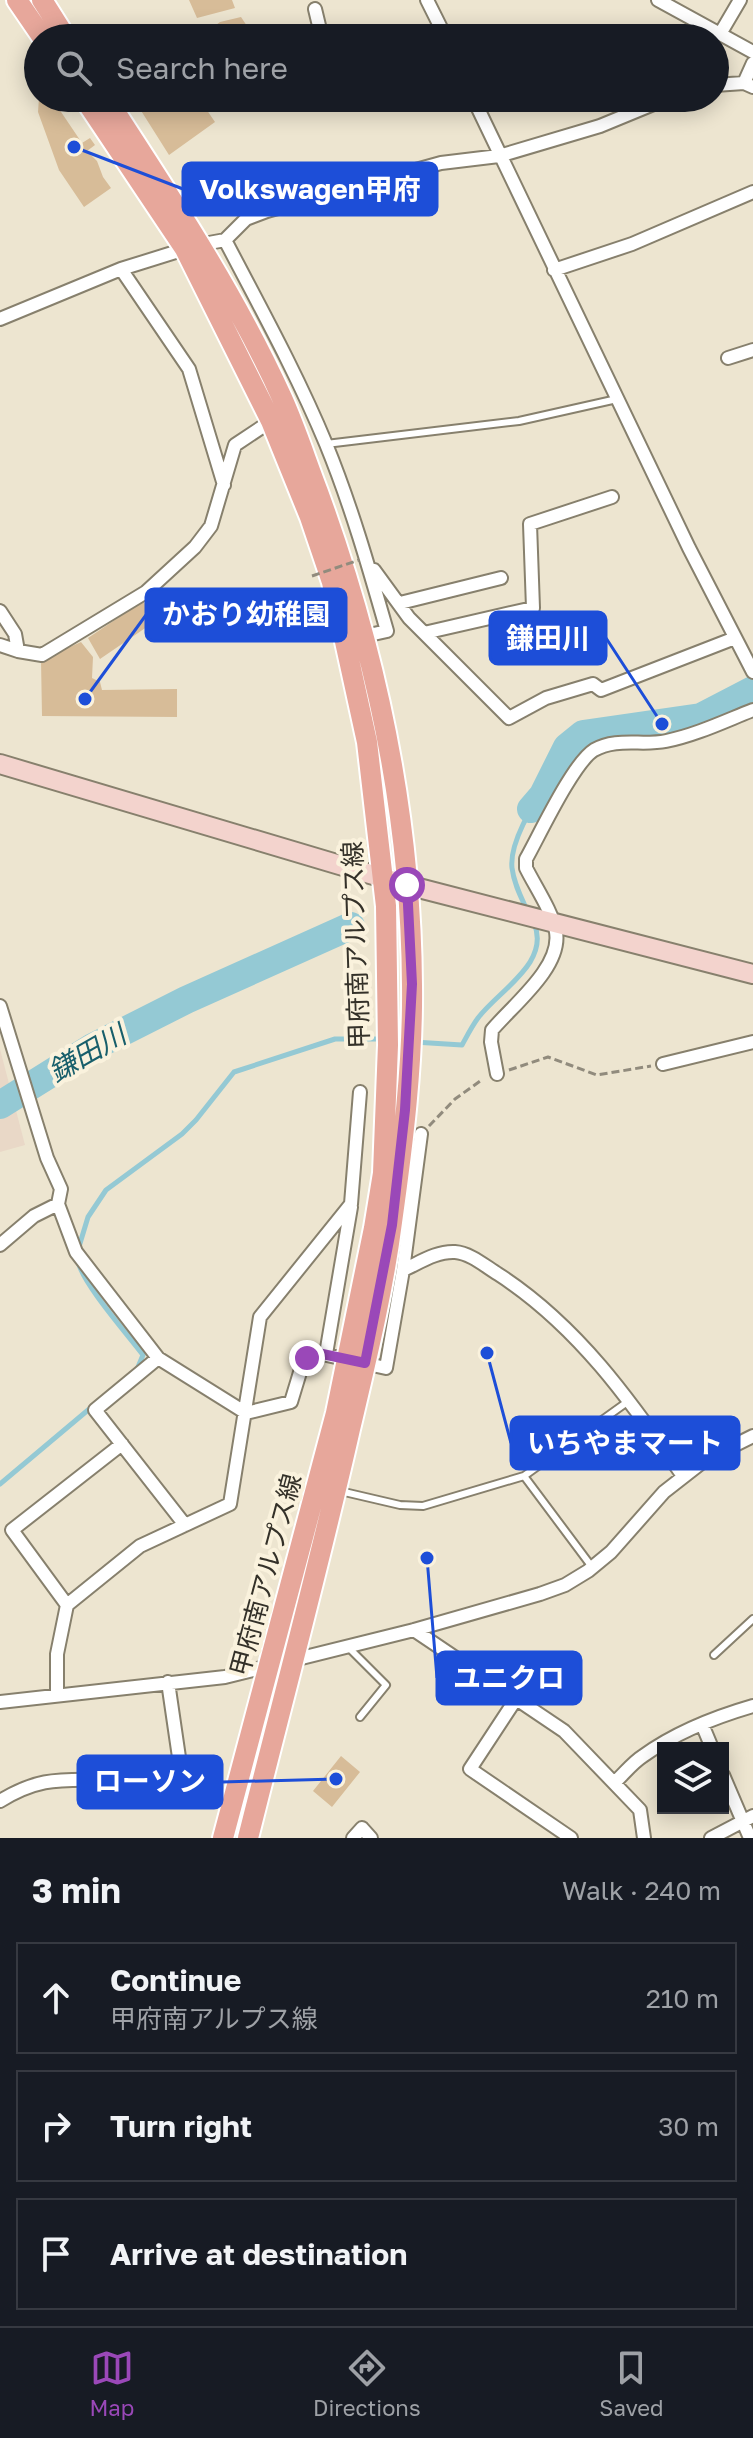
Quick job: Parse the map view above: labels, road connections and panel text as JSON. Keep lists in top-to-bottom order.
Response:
{
  "streets": {
    "main road": ["甲府南アルプス線"]
  },
  "water": ["鎌田川"],
  "places": [
    "Volkswagen甲府",
    "かおり幼稚園",
    "鎌田川",
    "いちやまマート",
    "ユニクロ",
    "ローソン"
  ],
  "page": {
    "search": "Search here",
    "heading": ["3 min", "Walk · 240 m"],
    "list": [
      ["Continue", "甲府南アルプス線", "210 m"],
      ["Turn right", "30 m"],
      "Arrive at destination"
    ],
    "nav": ["Map", "Directions", "Saved"]
  }
}
